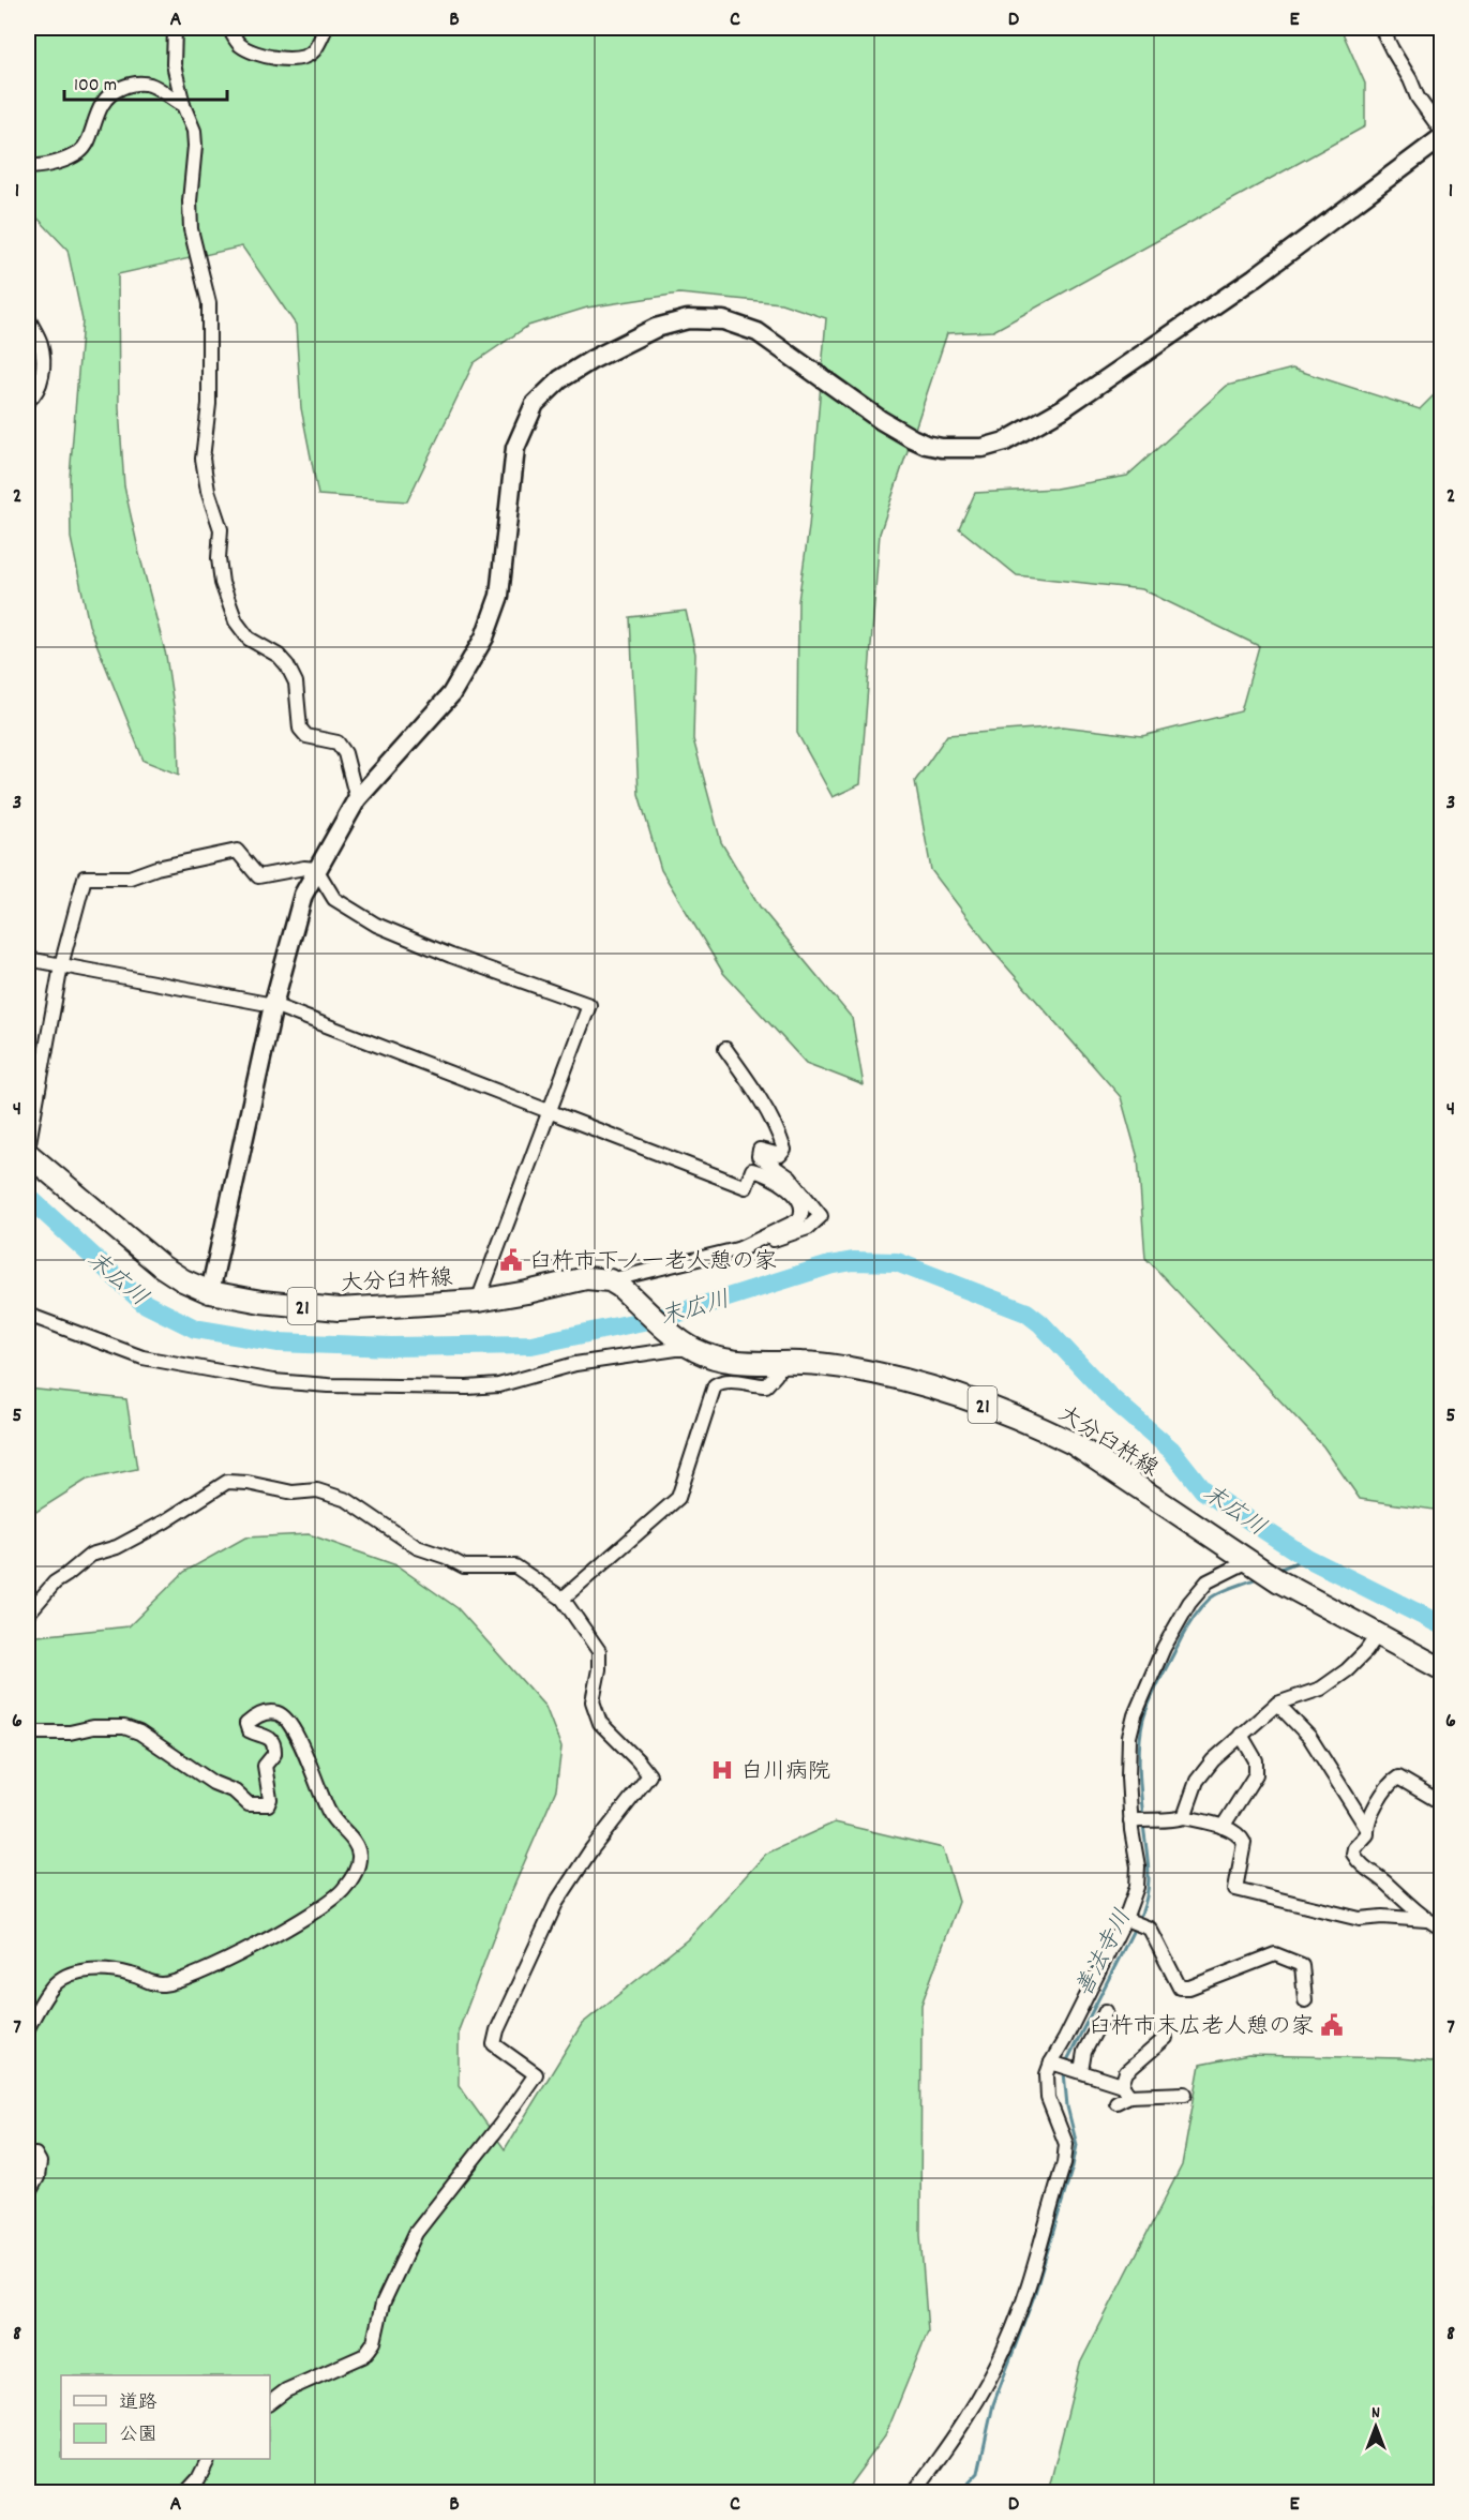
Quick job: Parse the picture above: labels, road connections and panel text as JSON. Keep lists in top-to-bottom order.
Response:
{
  "streets": {
    "main road": ["大分臼杵線", "21"]
  },
  "crossings": [
    ["大分臼杵線", "21"]
  ],
  "water": ["末広川", "善法寺川"],
  "places": {
    "public building": ["臼杵市下ノ一老人憩の家", "臼杵市末広老人憩の家"],
    "hospital": ["白川病院"]
  },
  "legend": ["道路", "公園"],
  "scale_bar": "100 m",
  "north": "top",
  "grid": {
    "columns": [
      "A",
      "B",
      "C",
      "D",
      "E"
    ],
    "rows": [
      "1",
      "2",
      "3",
      "4",
      "5",
      "6",
      "7",
      "8"
    ]
  }
}
